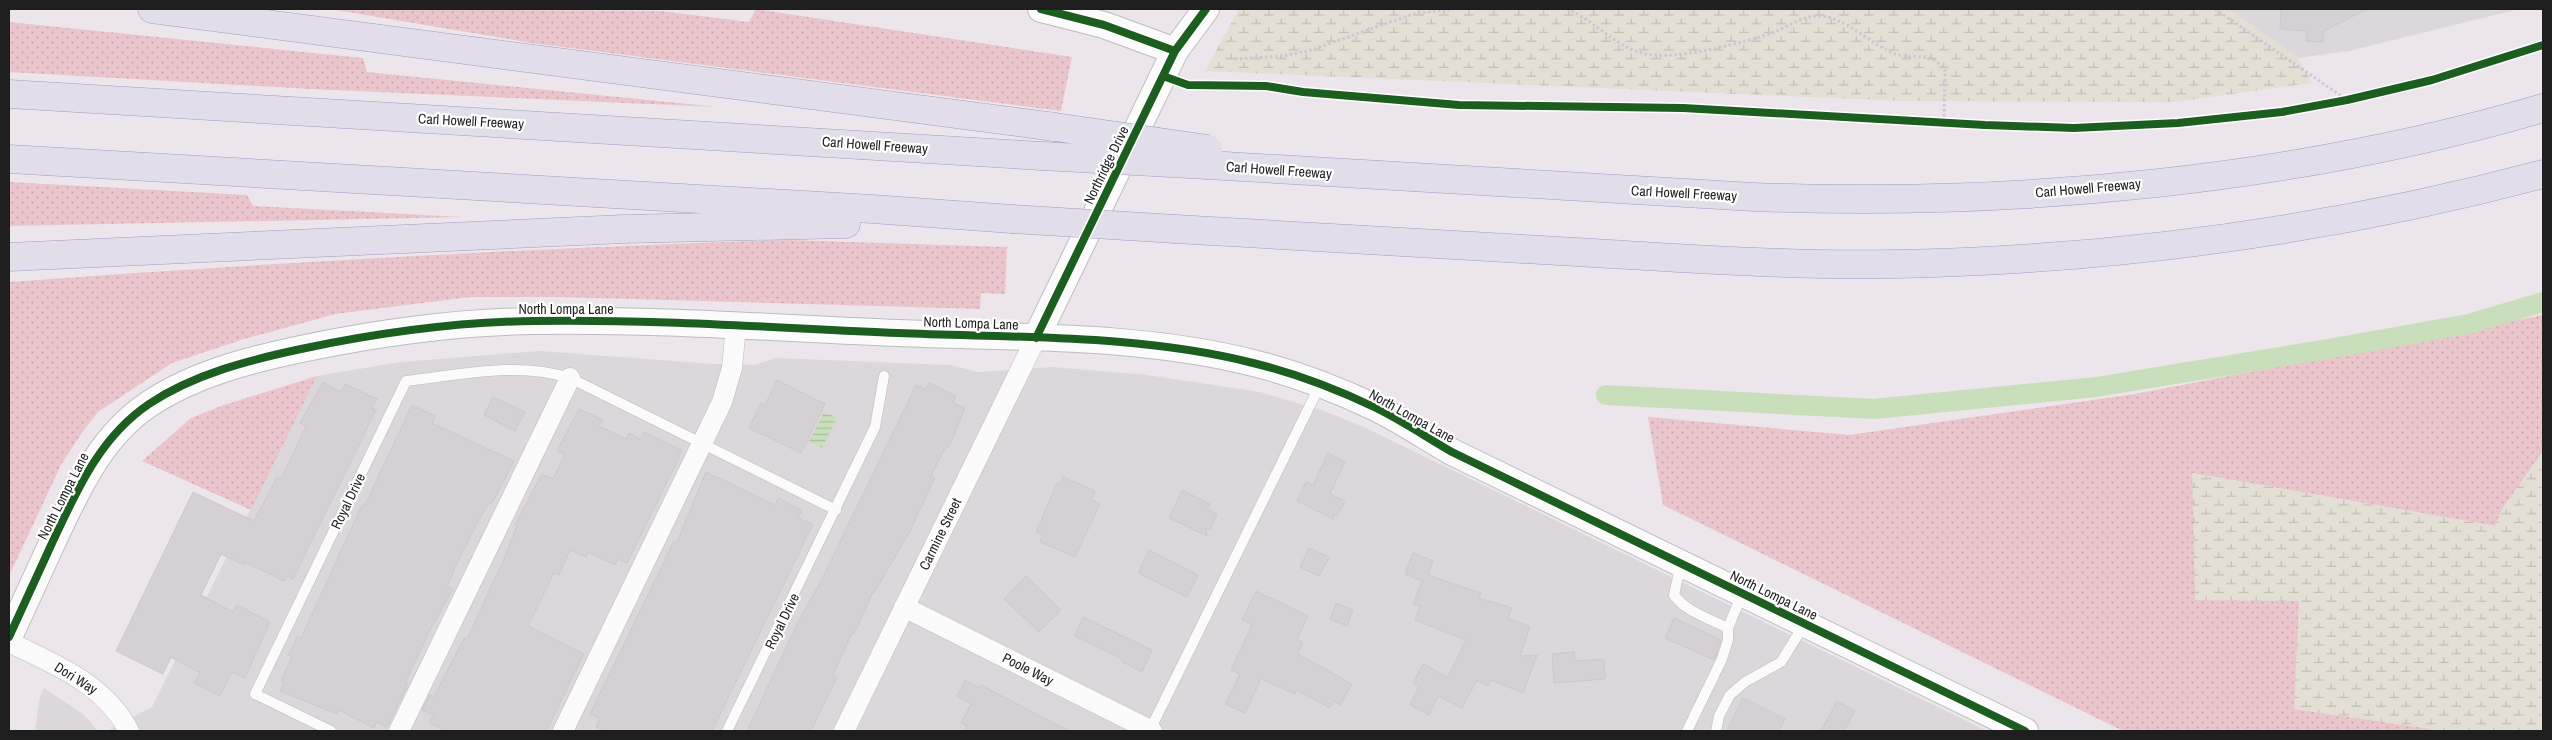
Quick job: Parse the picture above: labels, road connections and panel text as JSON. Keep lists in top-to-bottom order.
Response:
{
  "streets": {
    "highway": ["Carl Howell Freeway"],
    "street": [
      "Northridge Drive",
      "North Lompa Lane",
      "Carmine Street",
      "Poole Way",
      "Dori Way"
    ],
    "lane": ["Royal Drive"]
  },
  "crossings": [
    ["Northridge Drive", "North Lompa Lane"],
    ["Northridge Drive", "Carmine Street"],
    ["North Lompa Lane", "Carmine Street"],
    ["Carmine Street", "Poole Way"]
  ]
}
